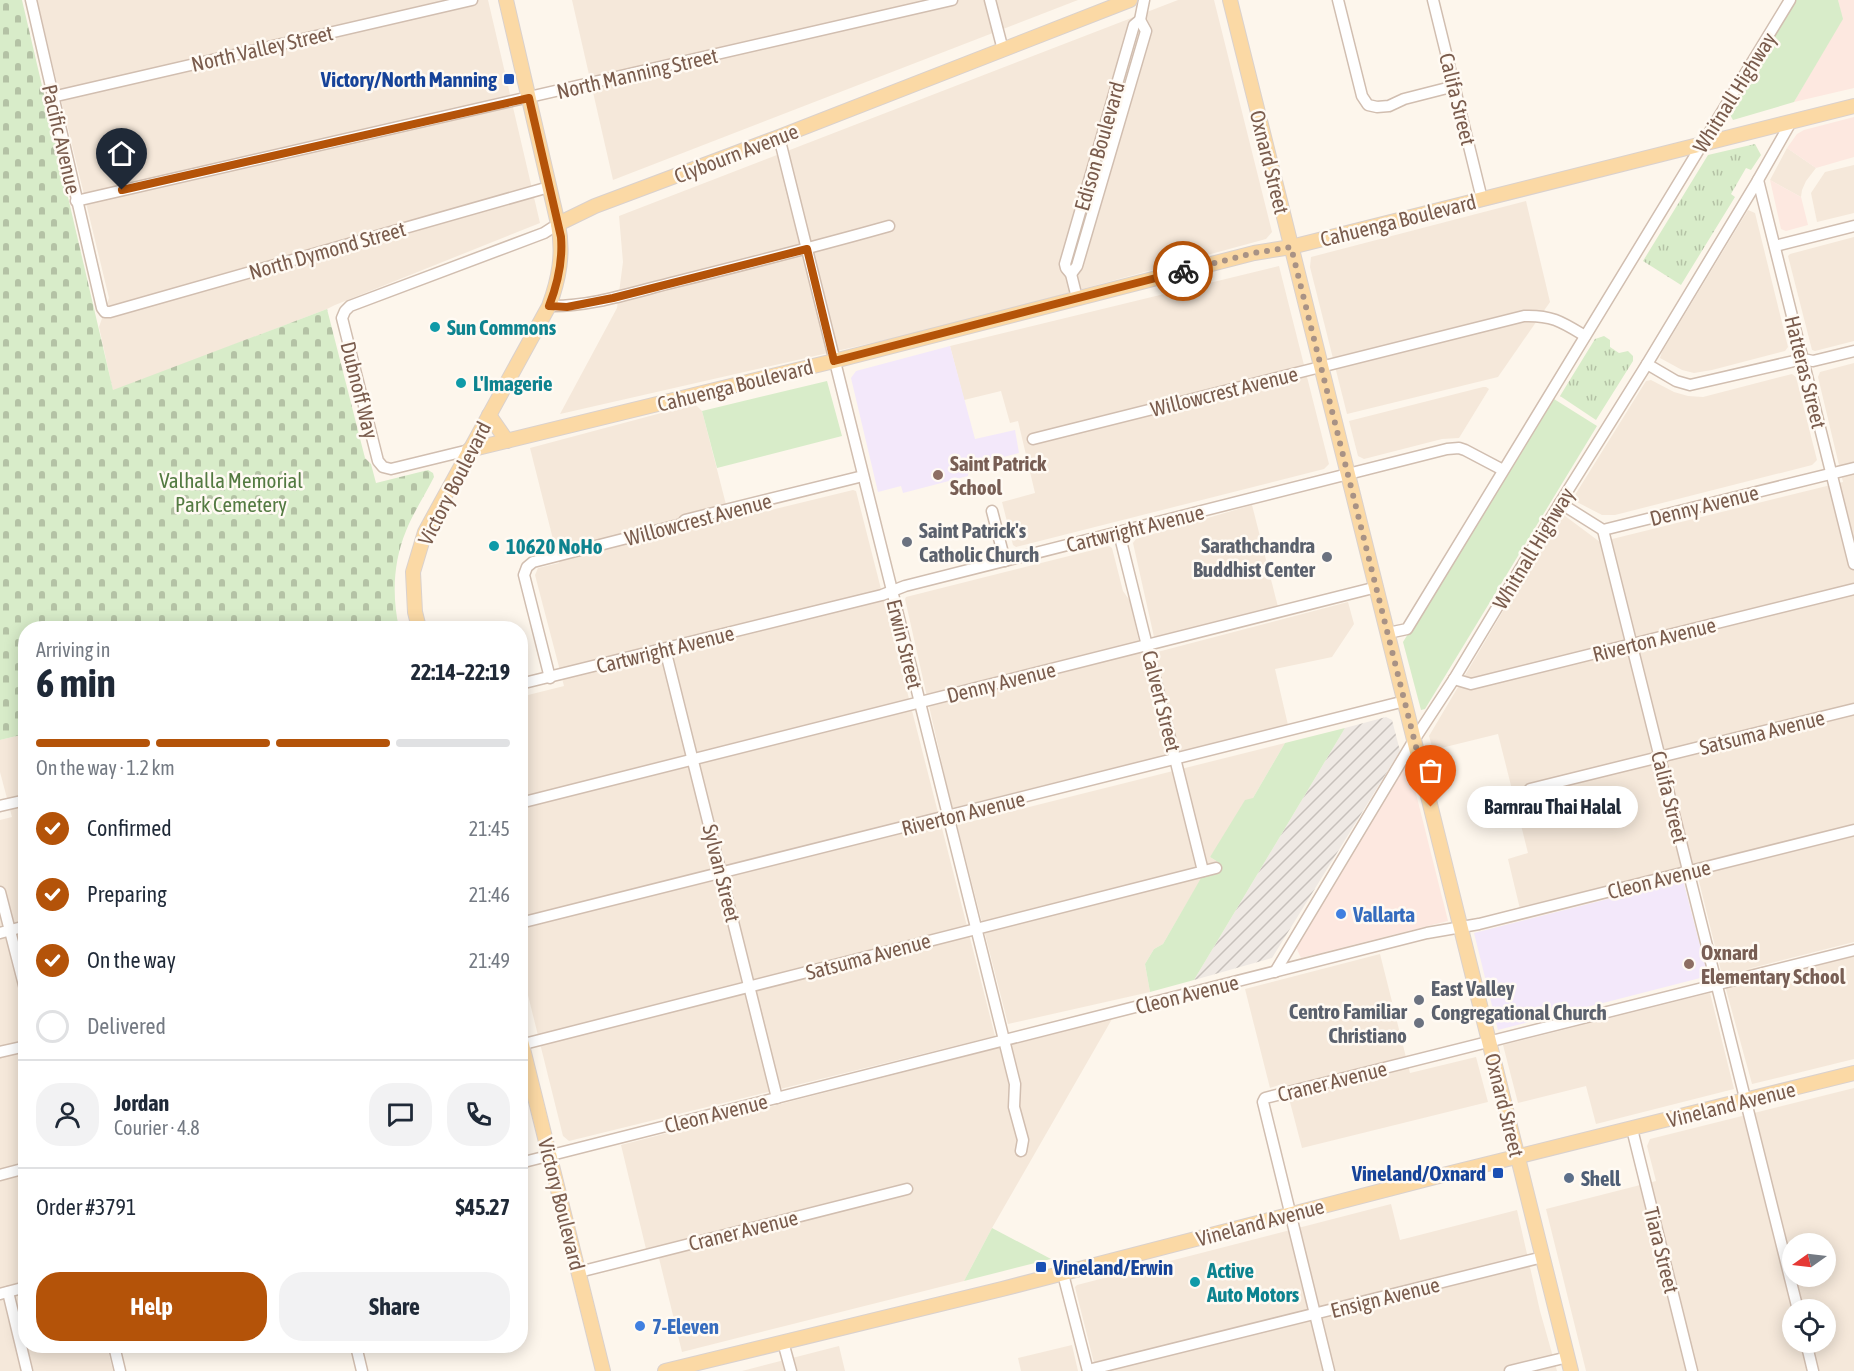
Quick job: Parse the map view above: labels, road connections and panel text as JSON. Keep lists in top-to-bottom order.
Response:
{
  "streets": {
    "main road": [
      "Clybourn Avenue",
      "Oxnard Street",
      "Cahuenga Boulevard",
      "Victory Boulevard",
      "Vineland Avenue"
    ],
    "street": [
      "North Valley Street",
      "North Manning Street",
      "Whitnall Highway",
      "Califa Street",
      "Pacific Avenue",
      "Edison Boulevard",
      "North Dymond Street",
      "Hatteras Street",
      "Dubnoff Way",
      "Willowcrest Avenue",
      "Denny Avenue",
      "Cartwright Avenue",
      "Riverton Avenue",
      "Erwin Street",
      "Calvert Street",
      "Satsuma Avenue",
      "Sylvan Street",
      "Cleon Avenue",
      "Craner Avenue",
      "Tiara Street",
      "Ensign Avenue"
    ]
  },
  "crossings": [
    ["North Valley Street", "Pacific Avenue"],
    ["North Manning Street", "Pacific Avenue"],
    ["North Manning Street", "Victory Boulevard"],
    ["Whitnall Highway", "Oxnard Street"],
    ["Whitnall Highway", "Cahuenga Boulevard"],
    ["Whitnall Highway", "Hatteras Street"],
    ["Whitnall Highway", "Willowcrest Avenue"],
    ["Whitnall Highway", "Cartwright Avenue"],
    ["Whitnall Highway", "Riverton Avenue"],
    ["Whitnall Highway", "Cleon Avenue"],
    ["Califa Street", "Cahuenga Boulevard"],
    ["Califa Street", "Denny Avenue"],
    ["Califa Street", "Riverton Avenue"],
    ["Califa Street", "Satsuma Avenue"],
    ["Califa Street", "Cleon Avenue"],
    ["Califa Street", "Craner Avenue"],
    ["Califa Street", "Vineland Avenue"],
    ["Pacific Avenue", "North Dymond Street"],
    ["Edison Boulevard", "Cahuenga Boulevard"],
    ["Clybourn Avenue", "Dubnoff Way"],
    ["Clybourn Avenue", "Victory Boulevard"],
    ["Clybourn Avenue", "Erwin Street"],
    ["Oxnard Street", "Cahuenga Boulevard"],
    ["Oxnard Street", "Willowcrest Avenue"],
    ["Oxnard Street", "Denny Avenue"],
    ["Oxnard Street", "Cartwright Avenue"],
    ["Oxnard Street", "Riverton Avenue"],
    ["Oxnard Street", "Cleon Avenue"],
    ["Oxnard Street", "Craner Avenue"],
    ["Oxnard Street", "Vineland Avenue"],
    ["Oxnard Street", "Ensign Avenue"],
    ["Cahuenga Boulevard", "Dubnoff Way"],
    ["Cahuenga Boulevard", "Victory Boulevard"],
    ["Cahuenga Boulevard", "Erwin Street"],
    ["North Dymond Street", "Victory Boulevard"],
    ["Hatteras Street", "Denny Avenue"],
    ["Willowcrest Avenue", "Cartwright Avenue"],
    ["Willowcrest Avenue", "Erwin Street"],
    ["Victory Boulevard", "Cleon Avenue"],
    ["Victory Boulevard", "Craner Avenue"],
    ["Denny Avenue", "Erwin Street"],
    ["Denny Avenue", "Calvert Street"],
    ["Denny Avenue", "Sylvan Street"],
    ["Cartwright Avenue", "Erwin Street"],
    ["Cartwright Avenue", "Calvert Street"],
    ["Cartwright Avenue", "Sylvan Street"],
    ["Riverton Avenue", "Erwin Street"],
    ["Riverton Avenue", "Calvert Street"],
    ["Riverton Avenue", "Sylvan Street"],
    ["Erwin Street", "Satsuma Avenue"],
    ["Erwin Street", "Cleon Avenue"],
    ["Calvert Street", "Satsuma Avenue"],
    ["Satsuma Avenue", "Sylvan Street"],
    ["Sylvan Street", "Cleon Avenue"],
    ["Craner Avenue", "Vineland Avenue"],
    ["Vineland Avenue", "Tiara Street"]
  ],
  "parks": ["Valhalla Memorial Park Cemetery"],
  "places": {
    "transit": ["Victory/North Manning", "Vineland/Oxnard", "Vineland/Erwin"],
    "other": [
      "Sun Commons",
      "L'Imagerie",
      "Saint Patrick School",
      "Saint Patrick's Catholic Church",
      "10620 NoHo",
      "Sarathchandra Buddhist Center",
      "Barnrau Thai Halal",
      "Vallarta",
      "Oxnard Elementary School",
      "East Valley Congregational Church",
      "Centro Familiar Christiano",
      "Shell",
      "Active Auto Motors",
      "7-Eleven"
    ]
  },
  "north": "left",
  "page": {
    "heading": ["6 min", "Arriving in", "22:14–22:19"],
    "panel": [
      "Jordan",
      "Courier · 4.8",
      "Order #3791",
      "$45.27"
    ],
    "bar": "On the way · 1.2 km",
    "bubble": "Barnrau Thai Halal",
    "list": [
      ["Confirmed", "21:45"],
      ["Preparing", "21:46"],
      ["On the way", "21:49"],
      "Delivered"
    ],
    "buttons": ["Help", "Share"]
  }
}
